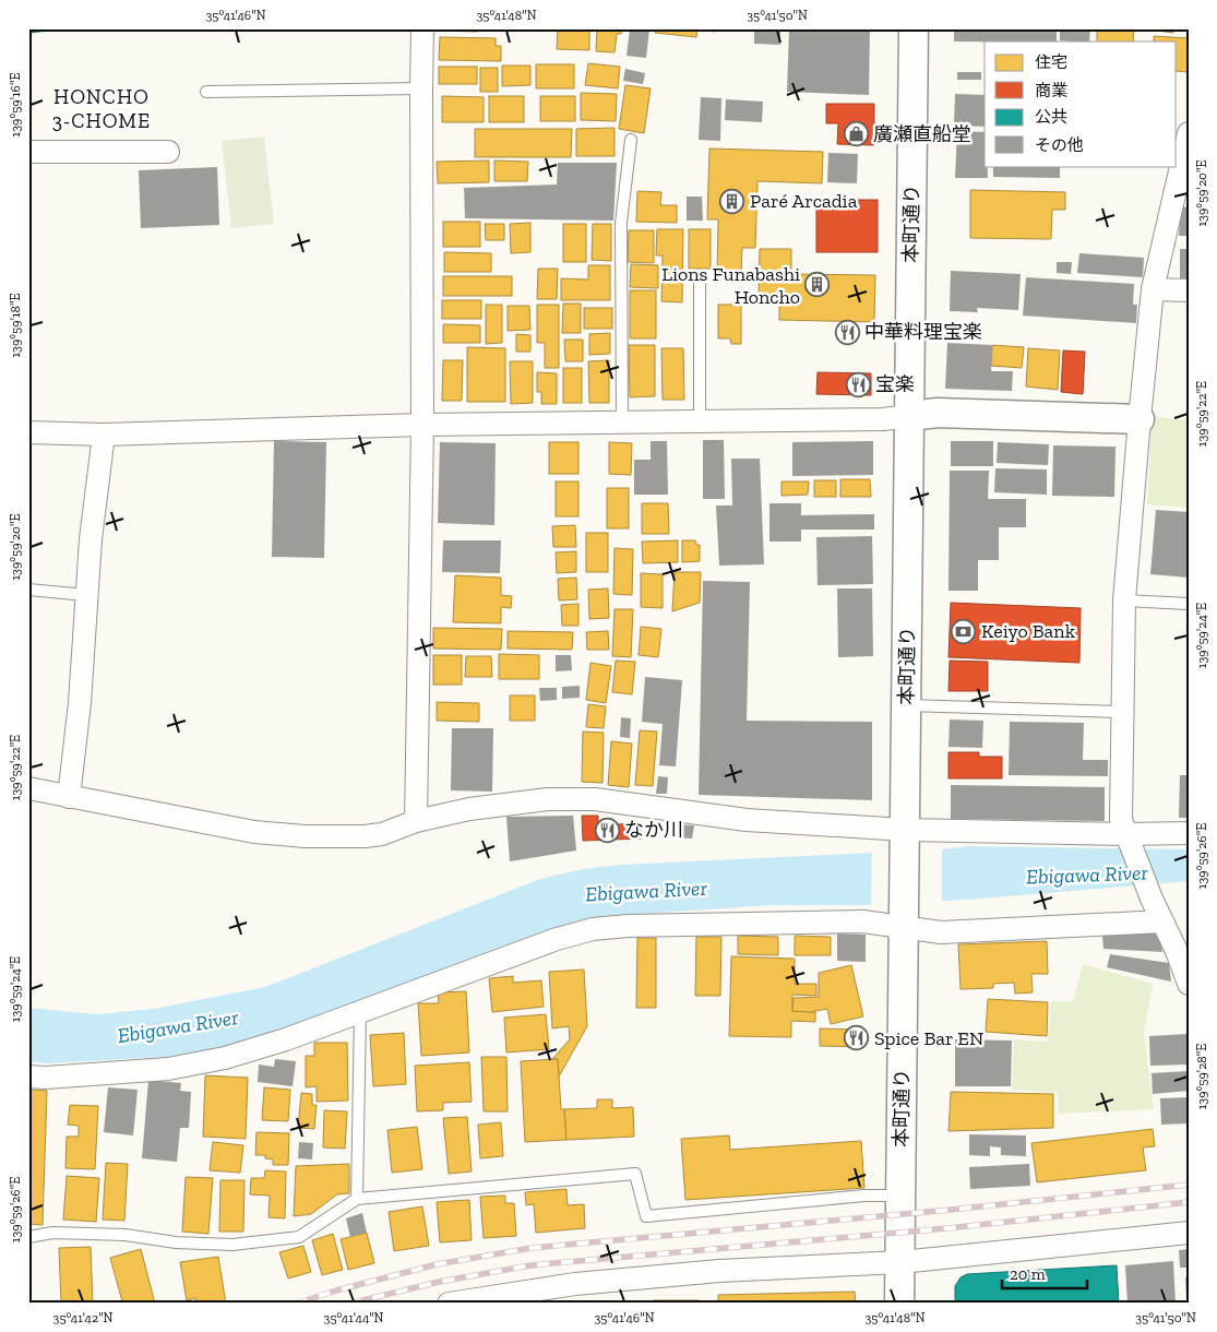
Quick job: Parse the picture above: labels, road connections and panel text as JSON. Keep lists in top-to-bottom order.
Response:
{
  "streets": {
    "street": ["本町通り"]
  },
  "districts": ["HONCHO 3-CHOME"],
  "water": ["Ebigawa River"],
  "places": {
    "shop": ["廣瀬直船堂"],
    "building": ["Paré Arcadia", "Lions Funabashi Honcho"],
    "restaurant": [
      "中華料理宝楽",
      "宝楽",
      "なか川",
      "Spice Bar EN"
    ],
    "bank": ["Keiyo Bank"]
  },
  "legend": [
    "住宅",
    "商業",
    "公共",
    "その他"
  ],
  "scale_bar": "20 m",
  "coordinates": [
    "35°41'46\"N",
    "35°41'48\"N",
    "35°41'50\"N",
    "139°59'16\"E",
    "139°59'20\"E",
    "139°59'18\"E",
    "139°59'22\"E",
    "139°59'24\"E",
    "139°59'26\"E",
    "139°59'28\"E",
    "35°41'42\"N",
    "35°41'44\"N"
  ]
}
